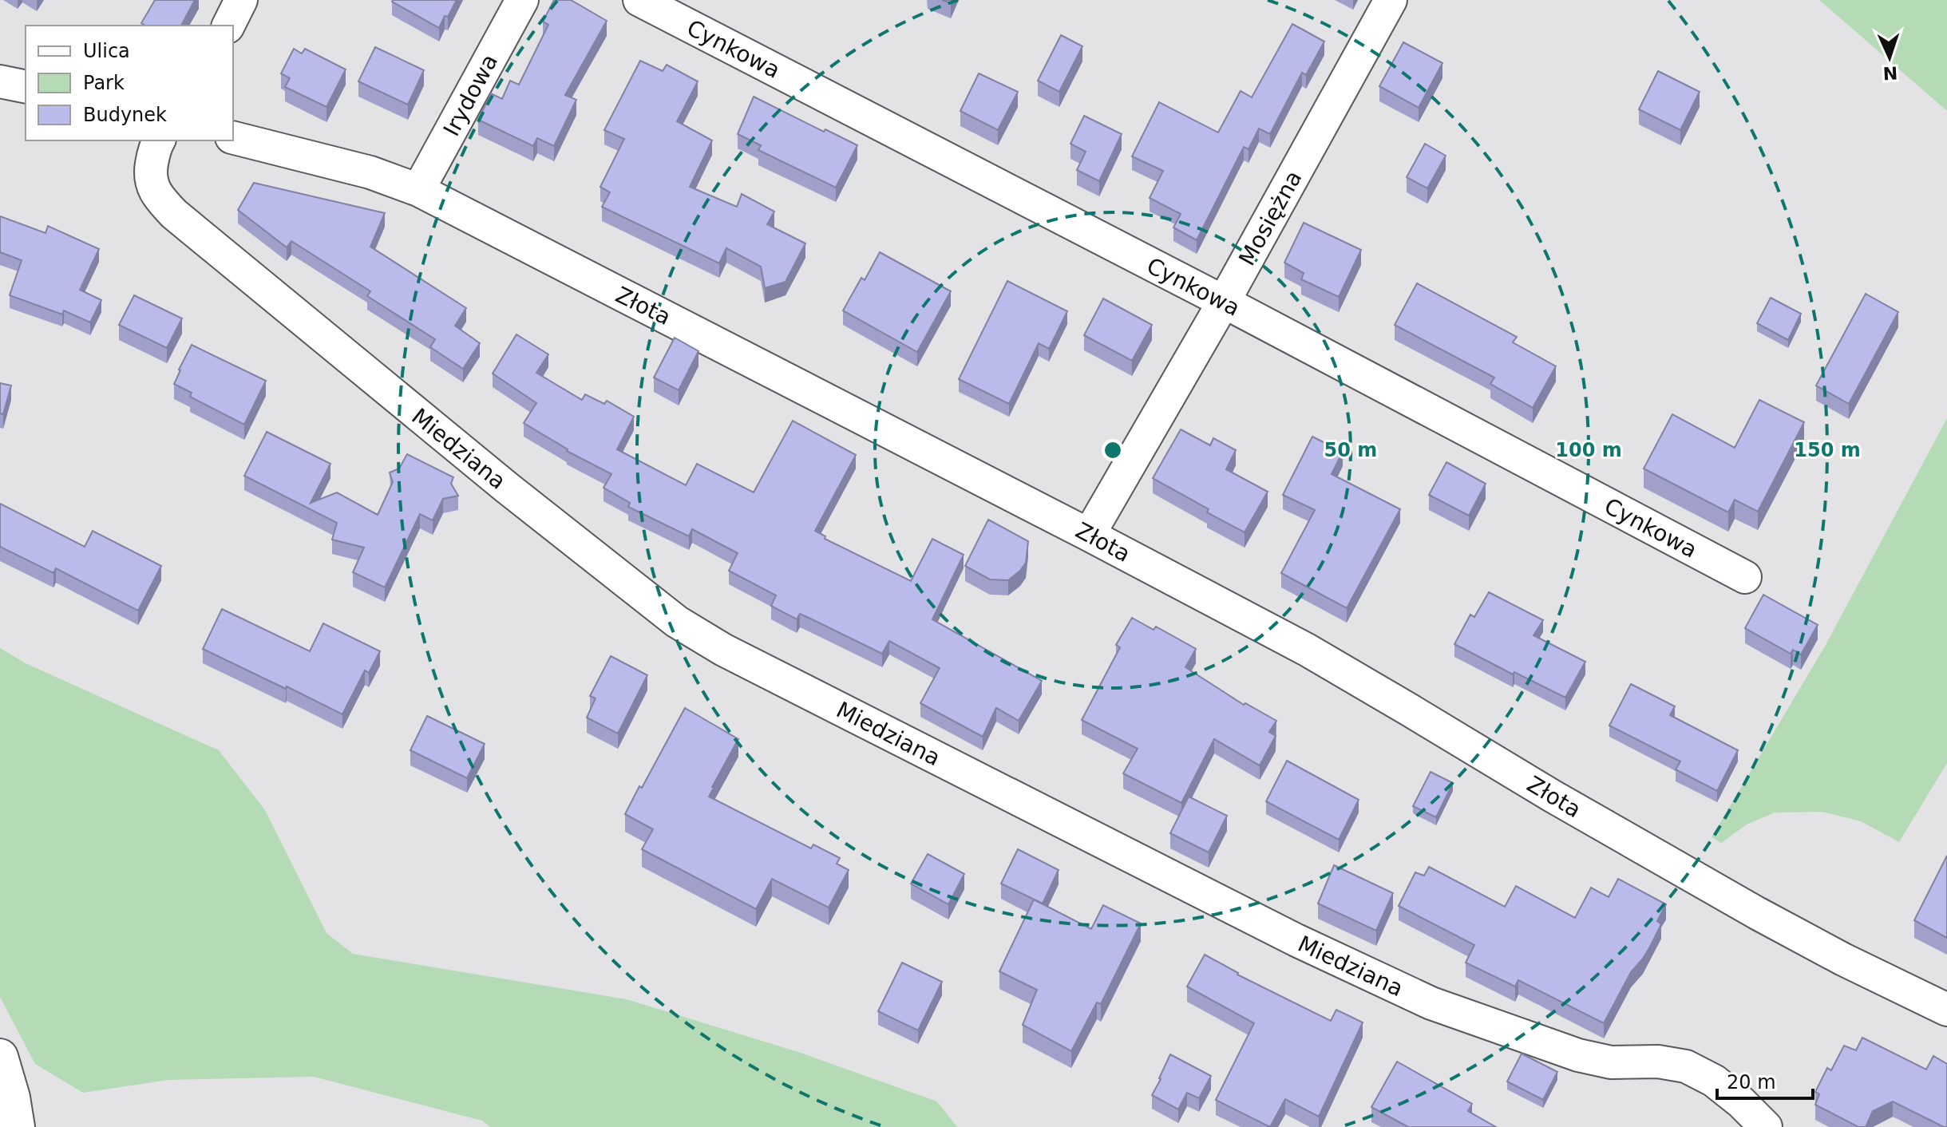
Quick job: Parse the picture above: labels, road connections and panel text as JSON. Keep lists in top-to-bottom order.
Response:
{
  "streets": {
    "street": [
      "Cynkowa",
      "Irydowa",
      "Mosiężna",
      "Złota",
      "Miedziana"
    ]
  },
  "crossings": [
    ["Cynkowa", "Mosiężna"],
    ["Irydowa", "Złota"],
    ["Mosiężna", "Złota"]
  ],
  "legend": ["Ulica", "Park", "Budynek"],
  "scale_bar": "20 m",
  "north": "bottom",
  "rings": ["50 m", "100 m", "150 m"]
}
